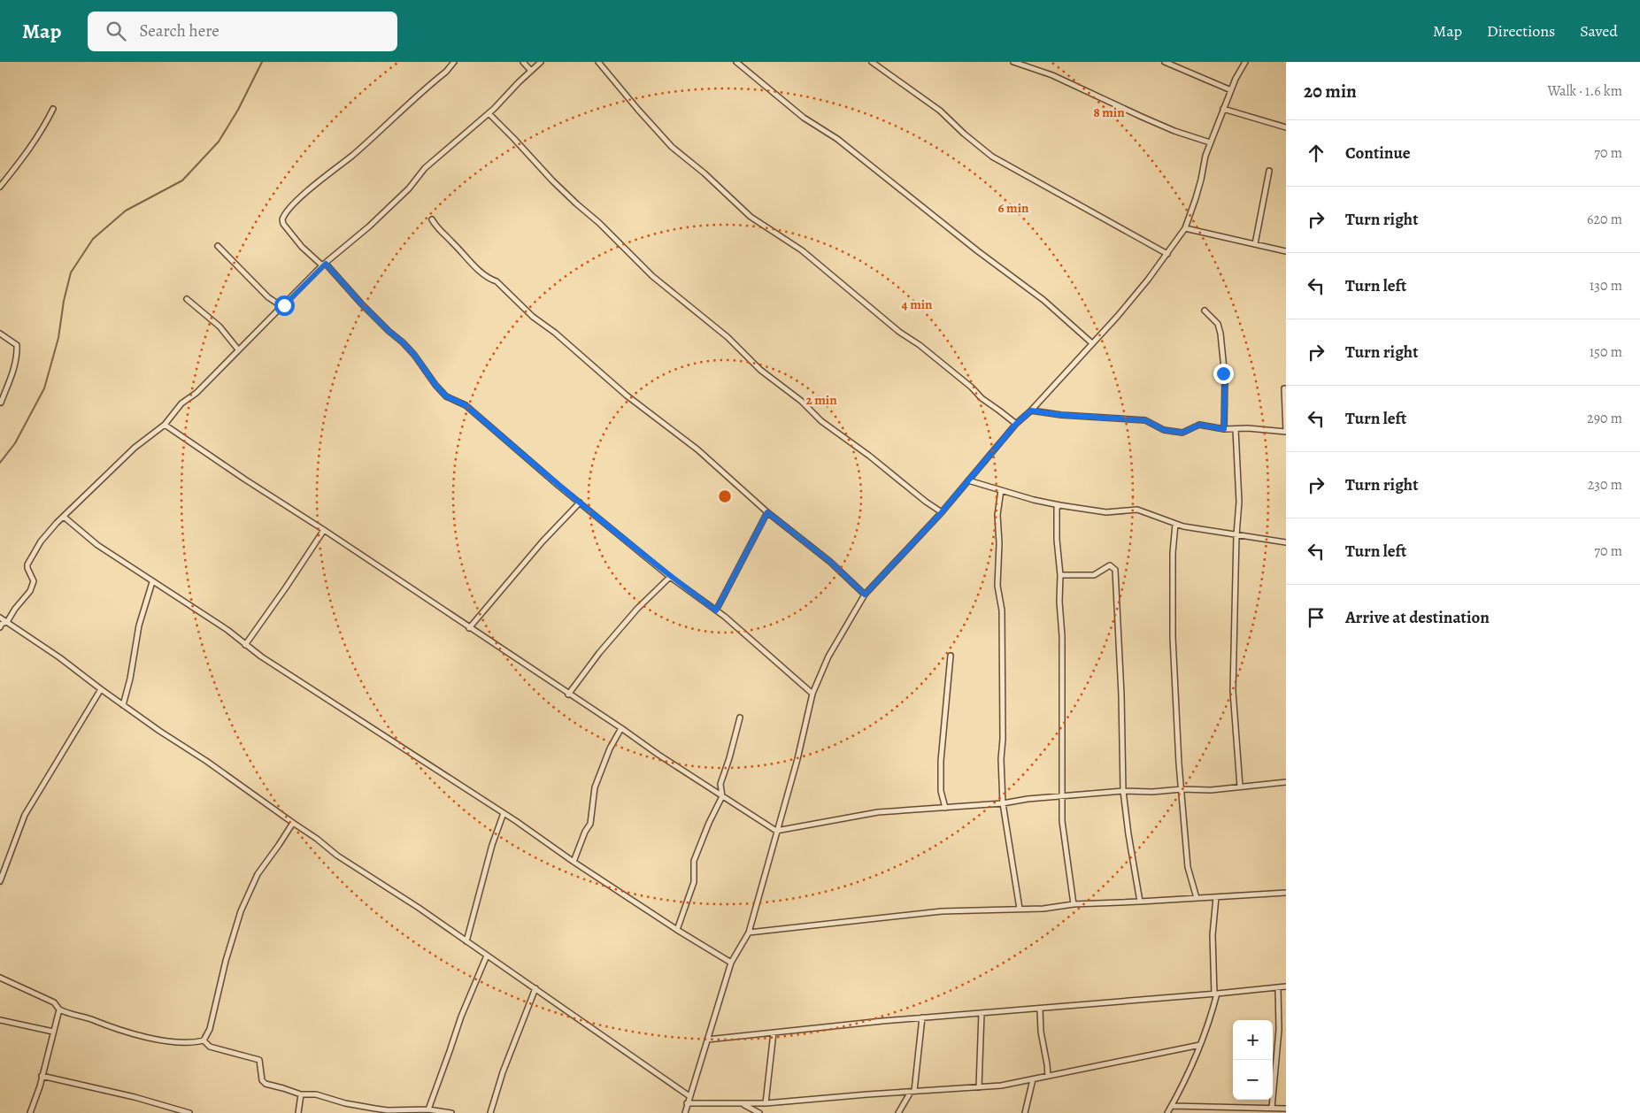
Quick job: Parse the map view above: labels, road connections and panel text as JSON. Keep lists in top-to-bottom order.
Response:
{
  "page": {
    "header": "Map",
    "search": "Search here",
    "nav": ["Map", "Directions", "Saved"],
    "heading": ["20 min", "Walk · 1.6 km"],
    "list": [
      ["Continue", "70 m"],
      ["Turn right", "620 m"],
      ["Turn left", "130 m"],
      ["Turn right", "150 m"],
      ["Turn left", "290 m"],
      ["Turn right", "230 m"],
      ["Turn left", "70 m"],
      "Arrive at destination"
    ],
    "map_buttons": ["+", "−"]
  },
  "rings": [
    "8 min",
    "6 min",
    "4 min",
    "2 min"
  ]
}
